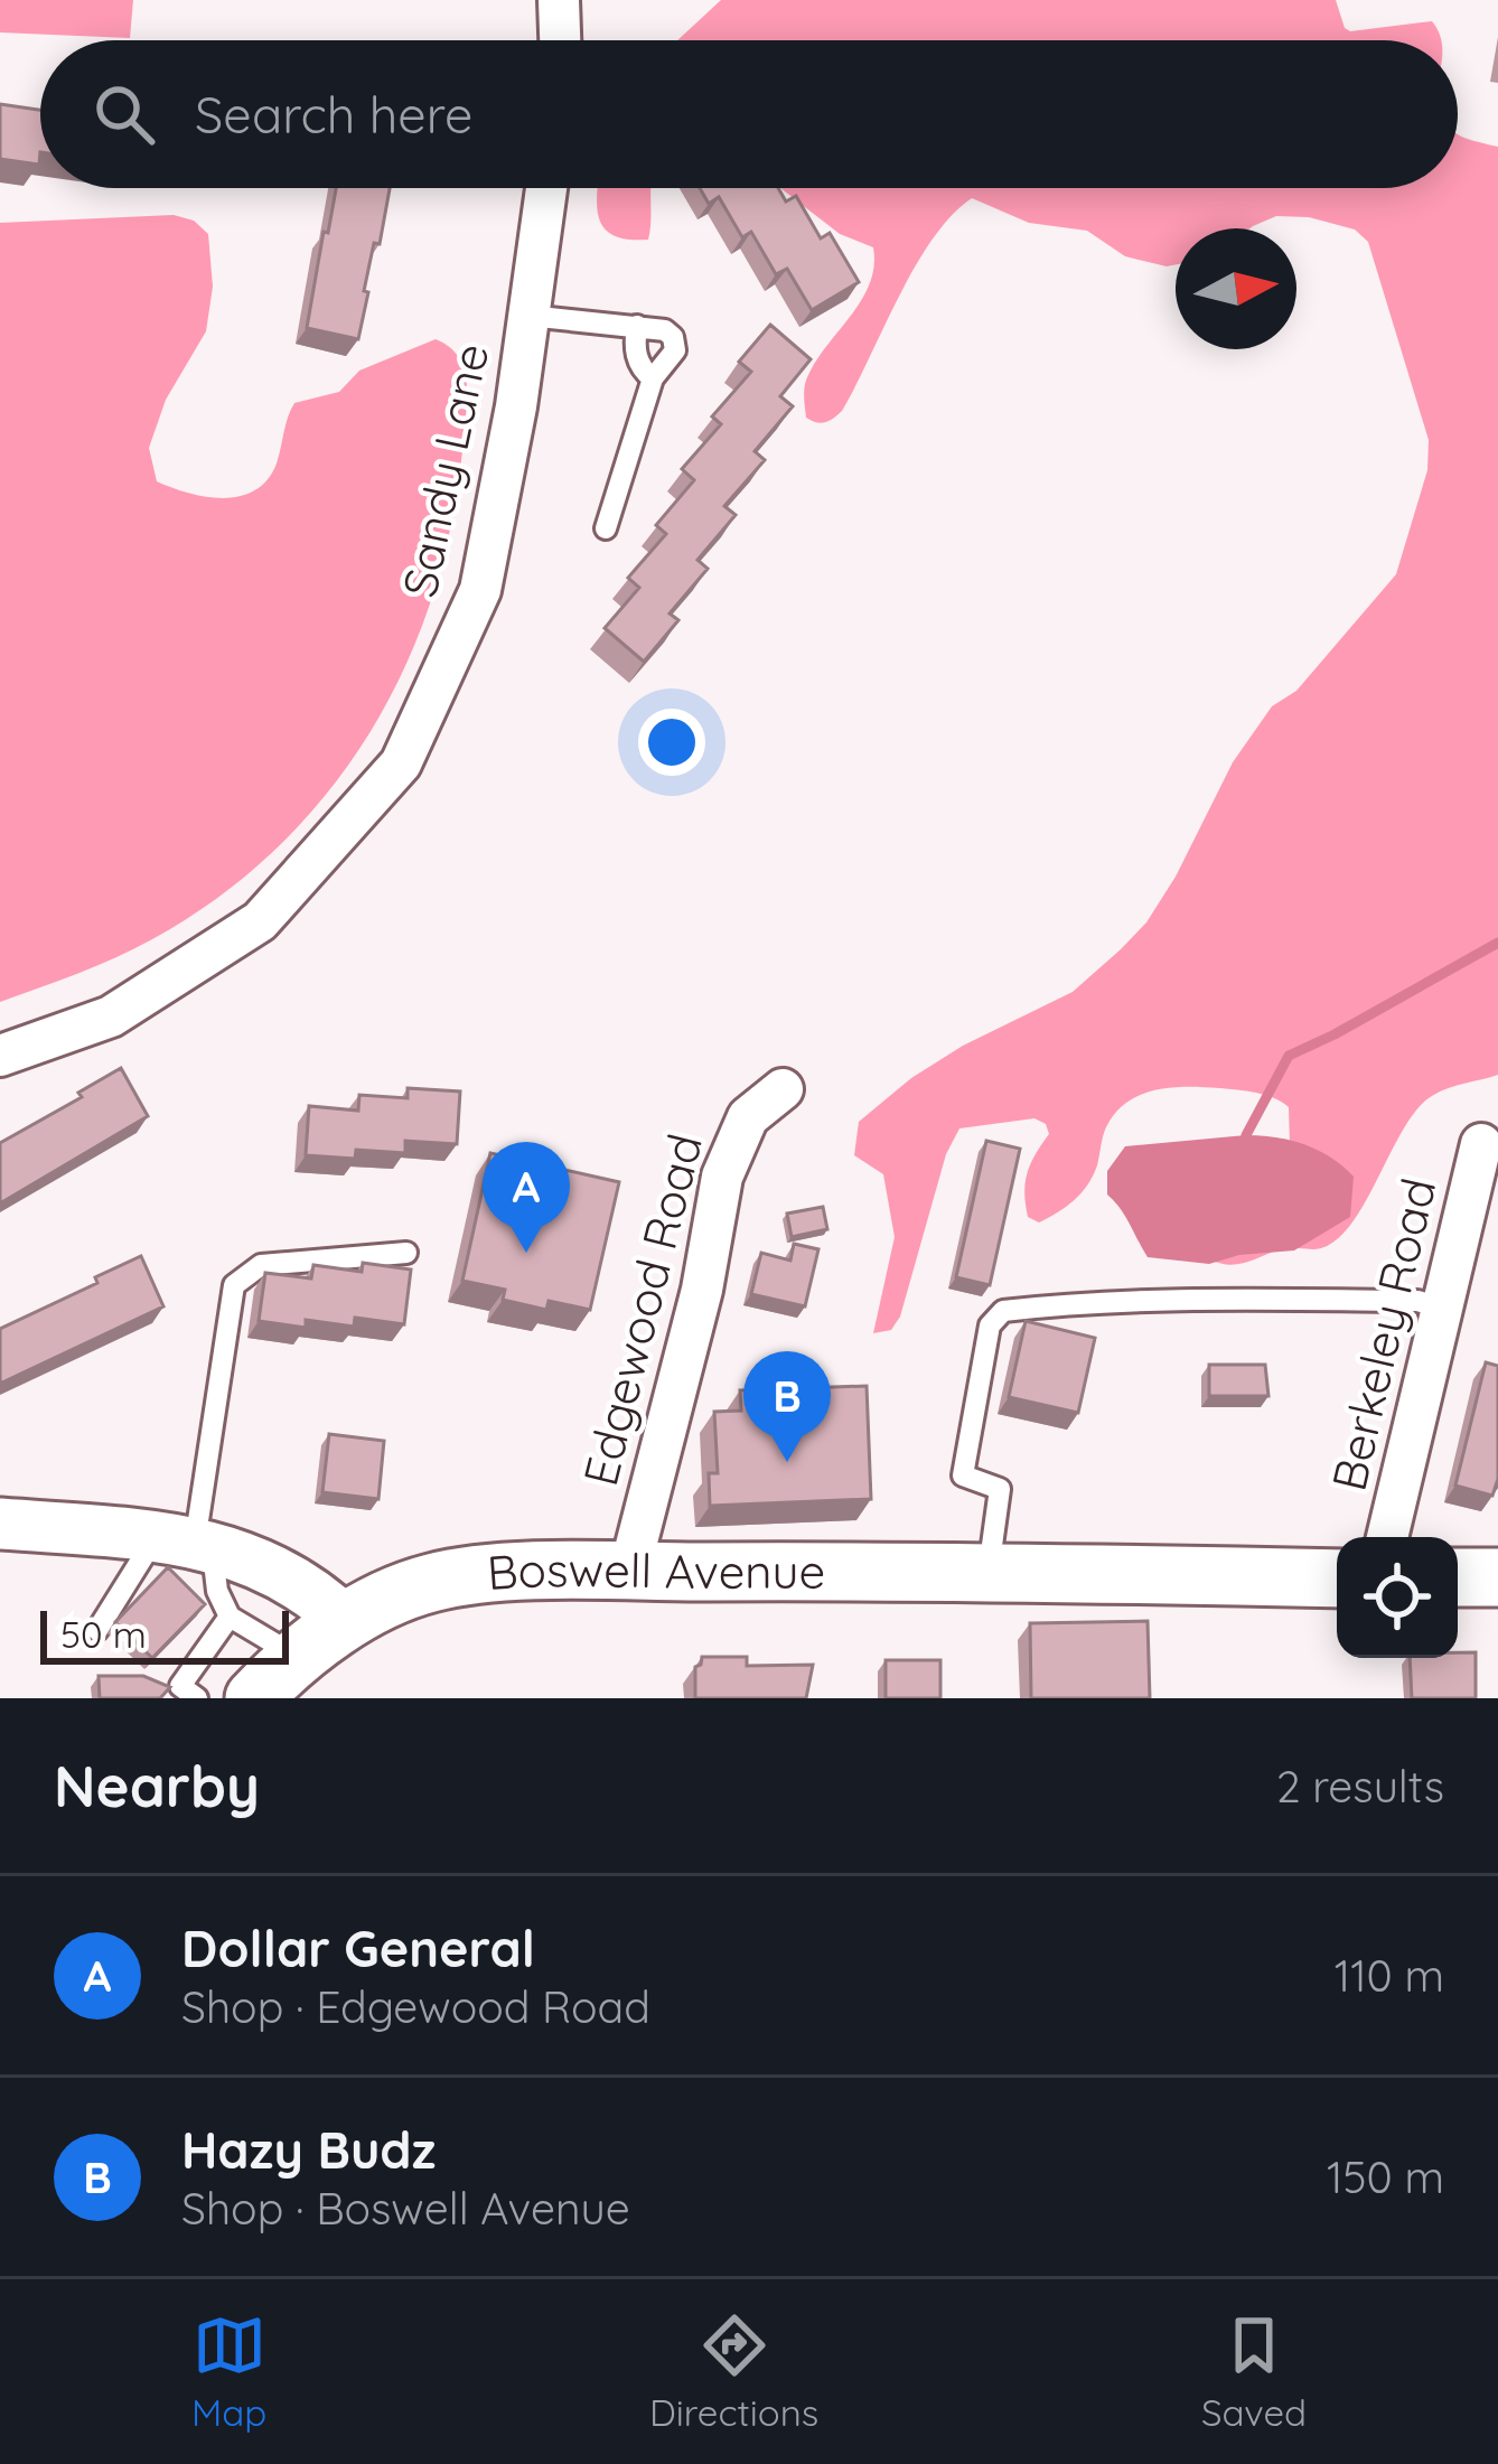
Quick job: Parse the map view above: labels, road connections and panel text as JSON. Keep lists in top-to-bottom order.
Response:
{
  "streets": {
    "main road": ["Boswell Avenue"],
    "street": ["Sandy Lane", "Edgewood Road", "Berkeley Road"]
  },
  "crossings": [
    ["Edgewood Road", "Boswell Avenue"]
  ],
  "scale_bar": "50 m",
  "north": "right",
  "page": {
    "search": "Search here",
    "pins": ["A", "B"],
    "scale": "50 m",
    "heading": ["Nearby", "2 results"],
    "list": [
      {
        "mark": "A",
        "name": "Dollar General",
        "note": "Shop · Edgewood Road",
        "value": "110 m"
      },
      {
        "mark": "B",
        "name": "Hazy Budz",
        "note": "Shop · Boswell Avenue",
        "value": "150 m"
      }
    ],
    "nav": ["Map", "Directions", "Saved"]
  }
}
